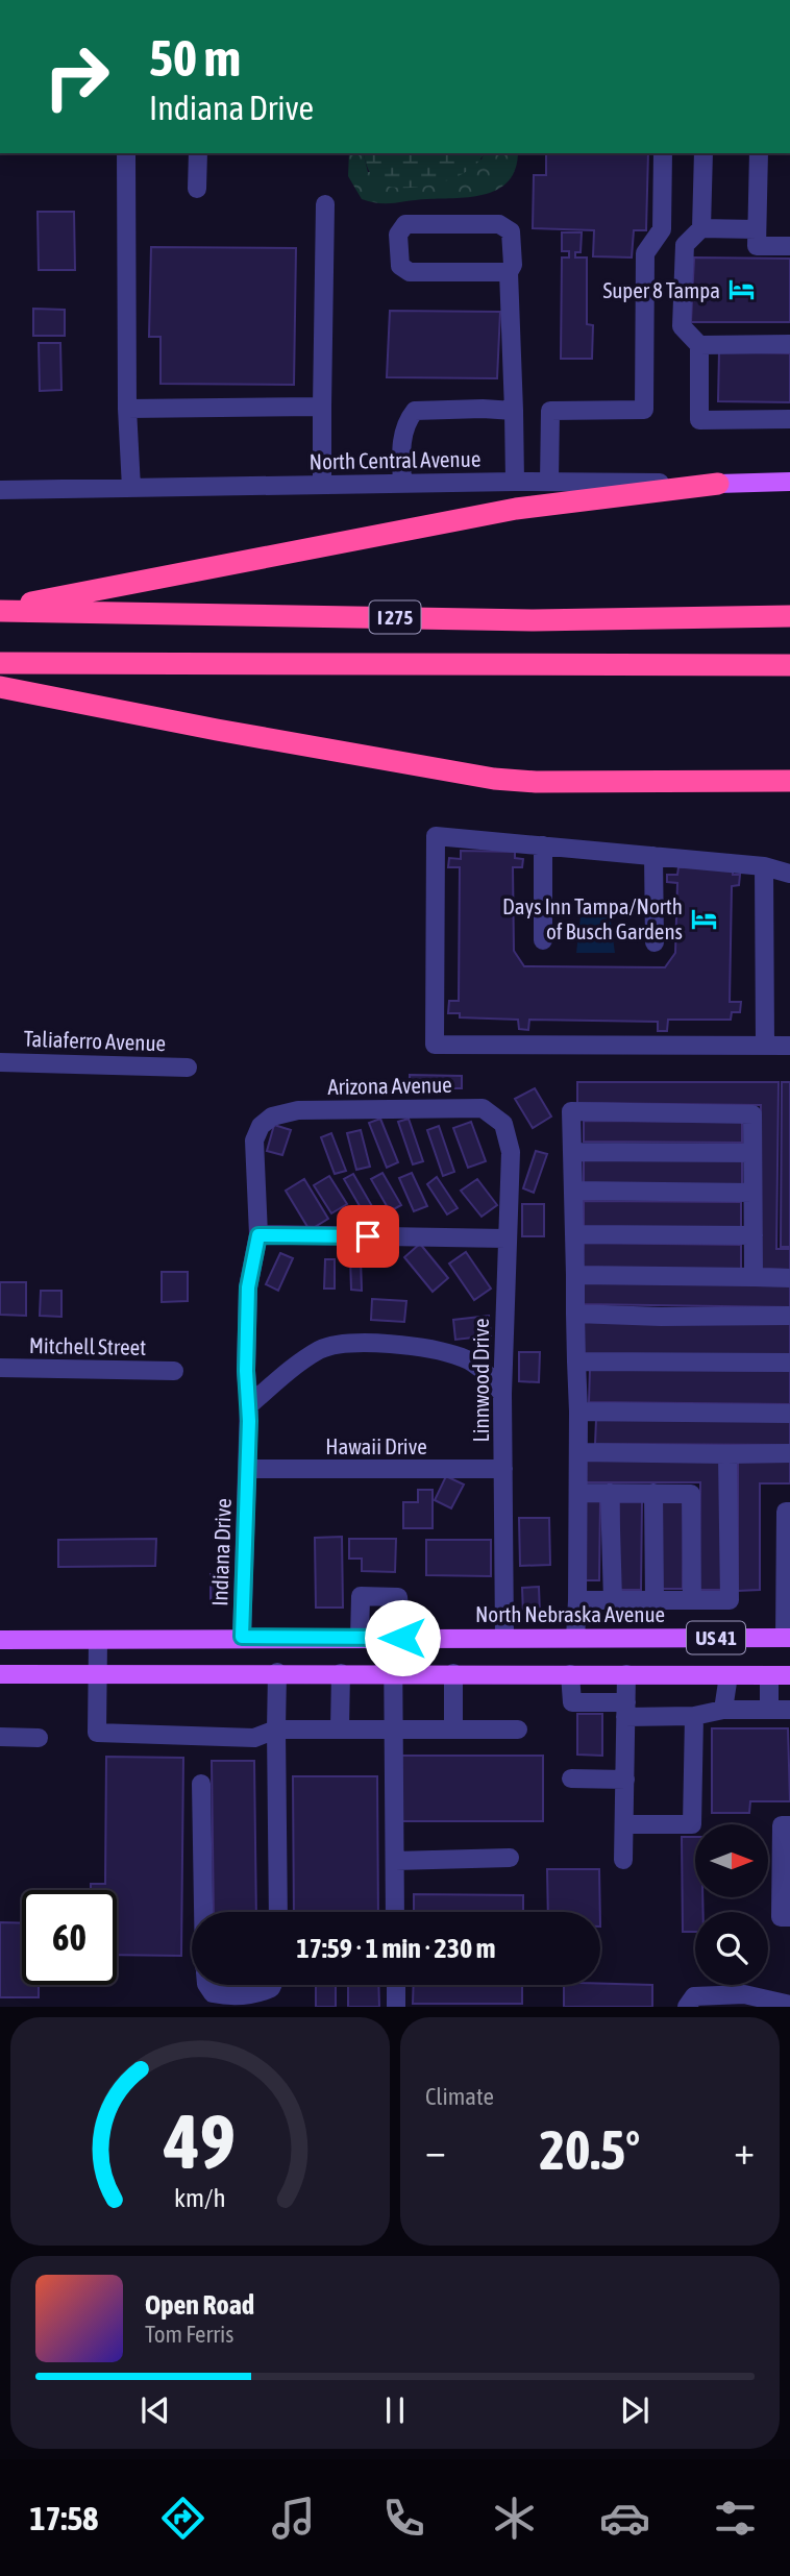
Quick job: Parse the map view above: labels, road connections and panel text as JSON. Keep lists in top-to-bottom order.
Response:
{
  "streets": {
    "highway": ["I 275"],
    "main road": ["North Central Avenue", "North Nebraska Avenue", "US 41"],
    "street": [
      "Taliaferro Avenue",
      "Arizona Avenue",
      "Mitchell Street",
      "Linnwood Drive",
      "Hawaii Drive",
      "Indiana Drive"
    ]
  },
  "crossings": [
    ["Arizona Avenue", "Linnwood Drive"],
    ["Arizona Avenue", "Indiana Drive"],
    ["Linnwood Drive", "Hawaii Drive"],
    ["Linnwood Drive", "North Nebraska Avenue"],
    ["Hawaii Drive", "Indiana Drive"],
    ["Indiana Drive", "North Nebraska Avenue"]
  ],
  "places": {
    "hotel": ["Super 8 Tampa", "Days Inn Tampa/North of Busch Gardens"]
  },
  "north": "right",
  "page": {
    "turn": ["50 m", "Indiana Drive"],
    "limit": "60",
    "trip": "17:59 · 1 min · 230 m",
    "tile": "Climate",
    "heat": ["−", "20.5°", "+"],
    "song": ["Open Road", "Tom Ferris"],
    "tabs": "17:58",
    "gauge": ["49", "km/h"]
  }
}
